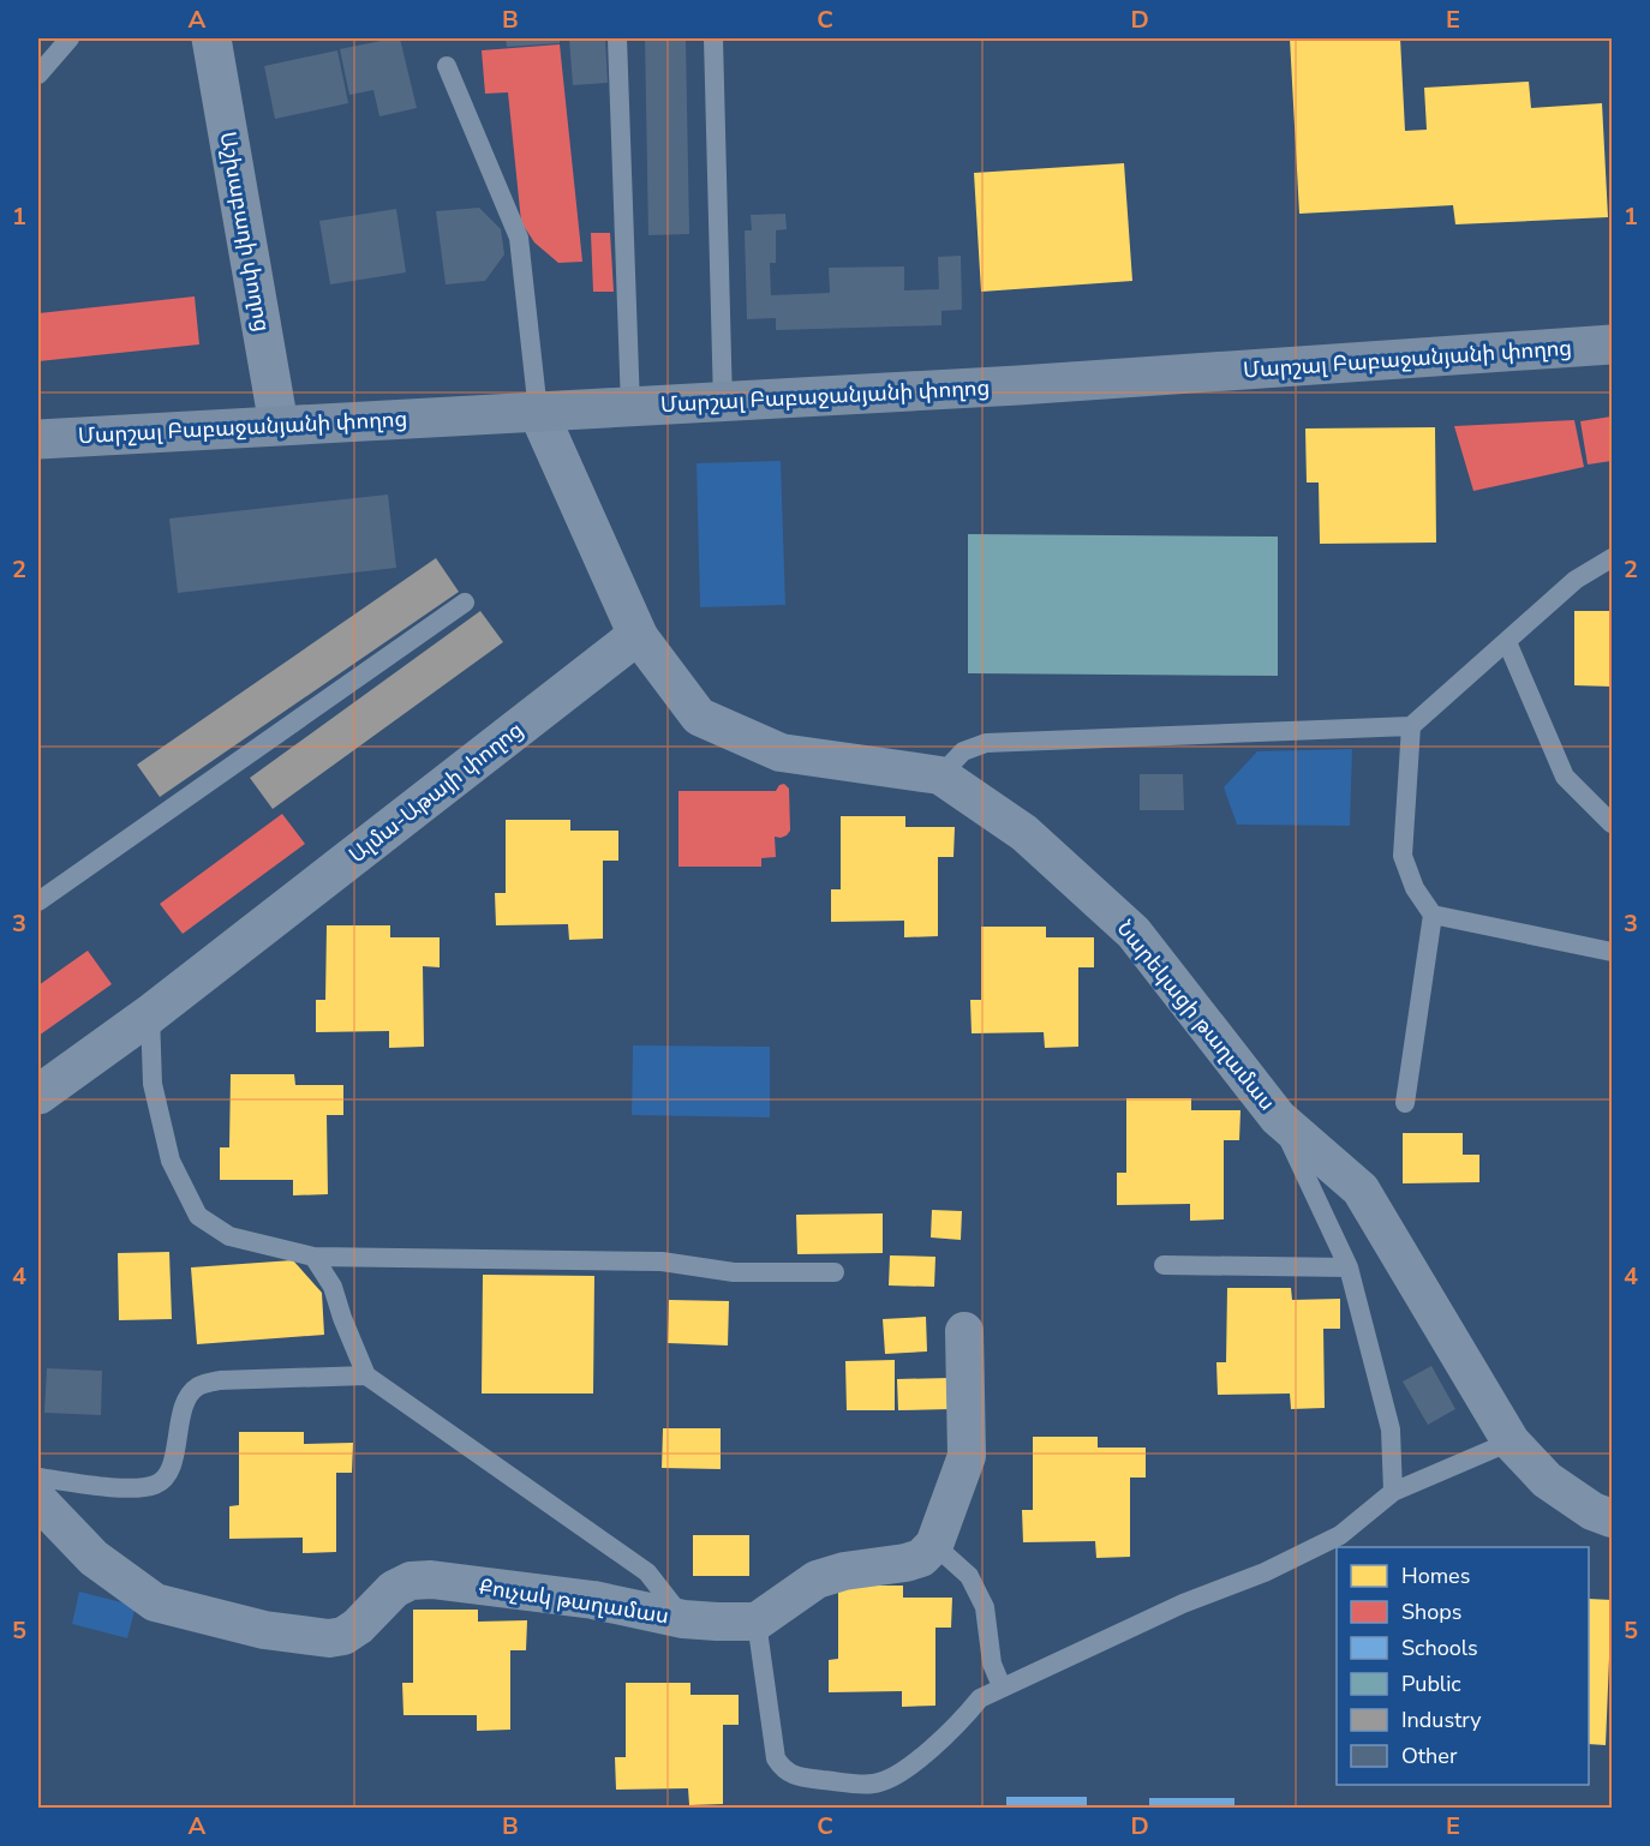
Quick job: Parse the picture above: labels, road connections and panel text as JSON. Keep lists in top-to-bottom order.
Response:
{
  "streets": {
    "main road": ["Մարշալ Բաբաջանյանի փողոց"],
    "street": [
      "Աշխաբադի փողոց",
      "Ալմա-Աթայի փողոց",
      "Նարեկացի թաղամաս",
      "Քուչակ թաղամաս"
    ]
  },
  "crossings": [
    ["Աշխաբադի փողոց", "Մարշալ Բաբաջանյանի փողոց"],
    ["Ալմա-Աթայի փողոց", "Նարեկացի թաղամաս"]
  ],
  "legend": [
    "Homes",
    "Shops",
    "Schools",
    "Public",
    "Industry",
    "Other"
  ],
  "grid": {
    "columns": [
      "A",
      "B",
      "C",
      "D",
      "E"
    ],
    "rows": [
      "1",
      "2",
      "3",
      "4",
      "5"
    ]
  }
}
